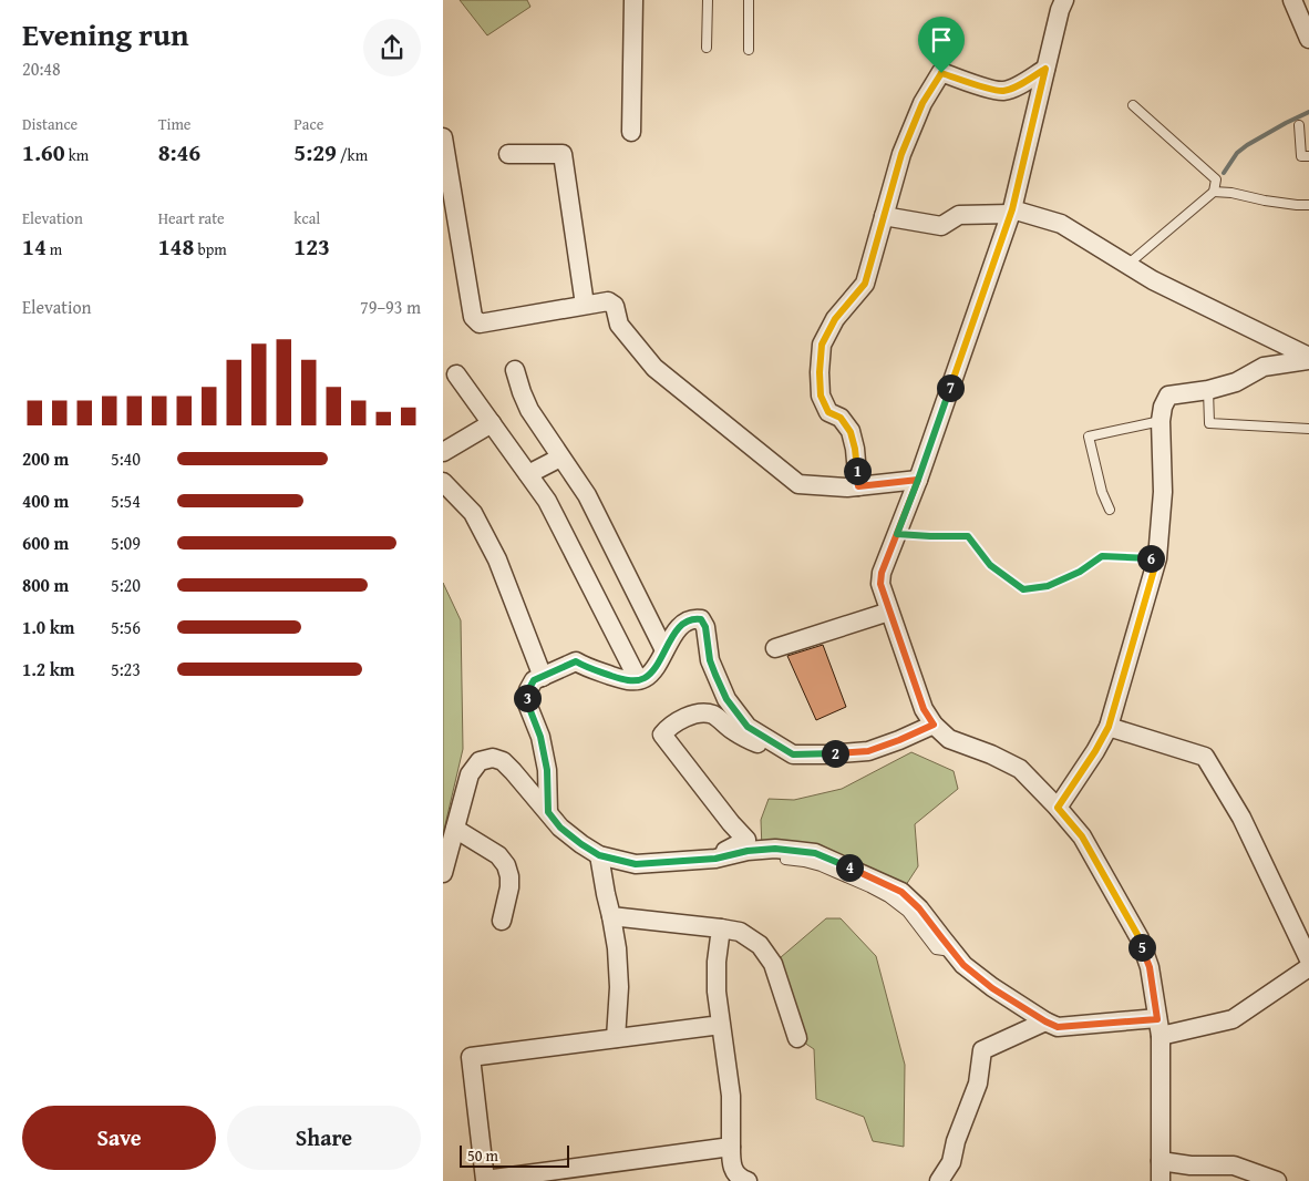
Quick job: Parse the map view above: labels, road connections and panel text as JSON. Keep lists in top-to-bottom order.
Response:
{
  "scale_bar": "50 m",
  "page": {
    "heading": ["Evening run", "20:48"],
    "stats": [
      ["Distance", "1.60 km"],
      ["Time", "8:46"],
      ["Pace", "5:29 /km"],
      ["Elevation", "14 m"],
      ["Heart rate", "148 bpm"],
      ["kcal", "123"]
    ],
    "chart": ["Elevation", "79–93 m"],
    "pins": [
      "7",
      "1",
      "6",
      "3",
      "2",
      "4",
      "5"
    ],
    "list": [
      {
        "name": "200 m",
        "note": "5:40"
      },
      {
        "name": "400 m",
        "note": "5:54"
      },
      {
        "name": "600 m",
        "note": "5:09"
      },
      {
        "name": "800 m",
        "note": "5:20"
      },
      {
        "name": "1.0 km",
        "note": "5:56"
      },
      {
        "name": "1.2 km",
        "note": "5:23"
      }
    ],
    "buttons": ["Save", "Share"],
    "scale": "50 m"
  }
}
